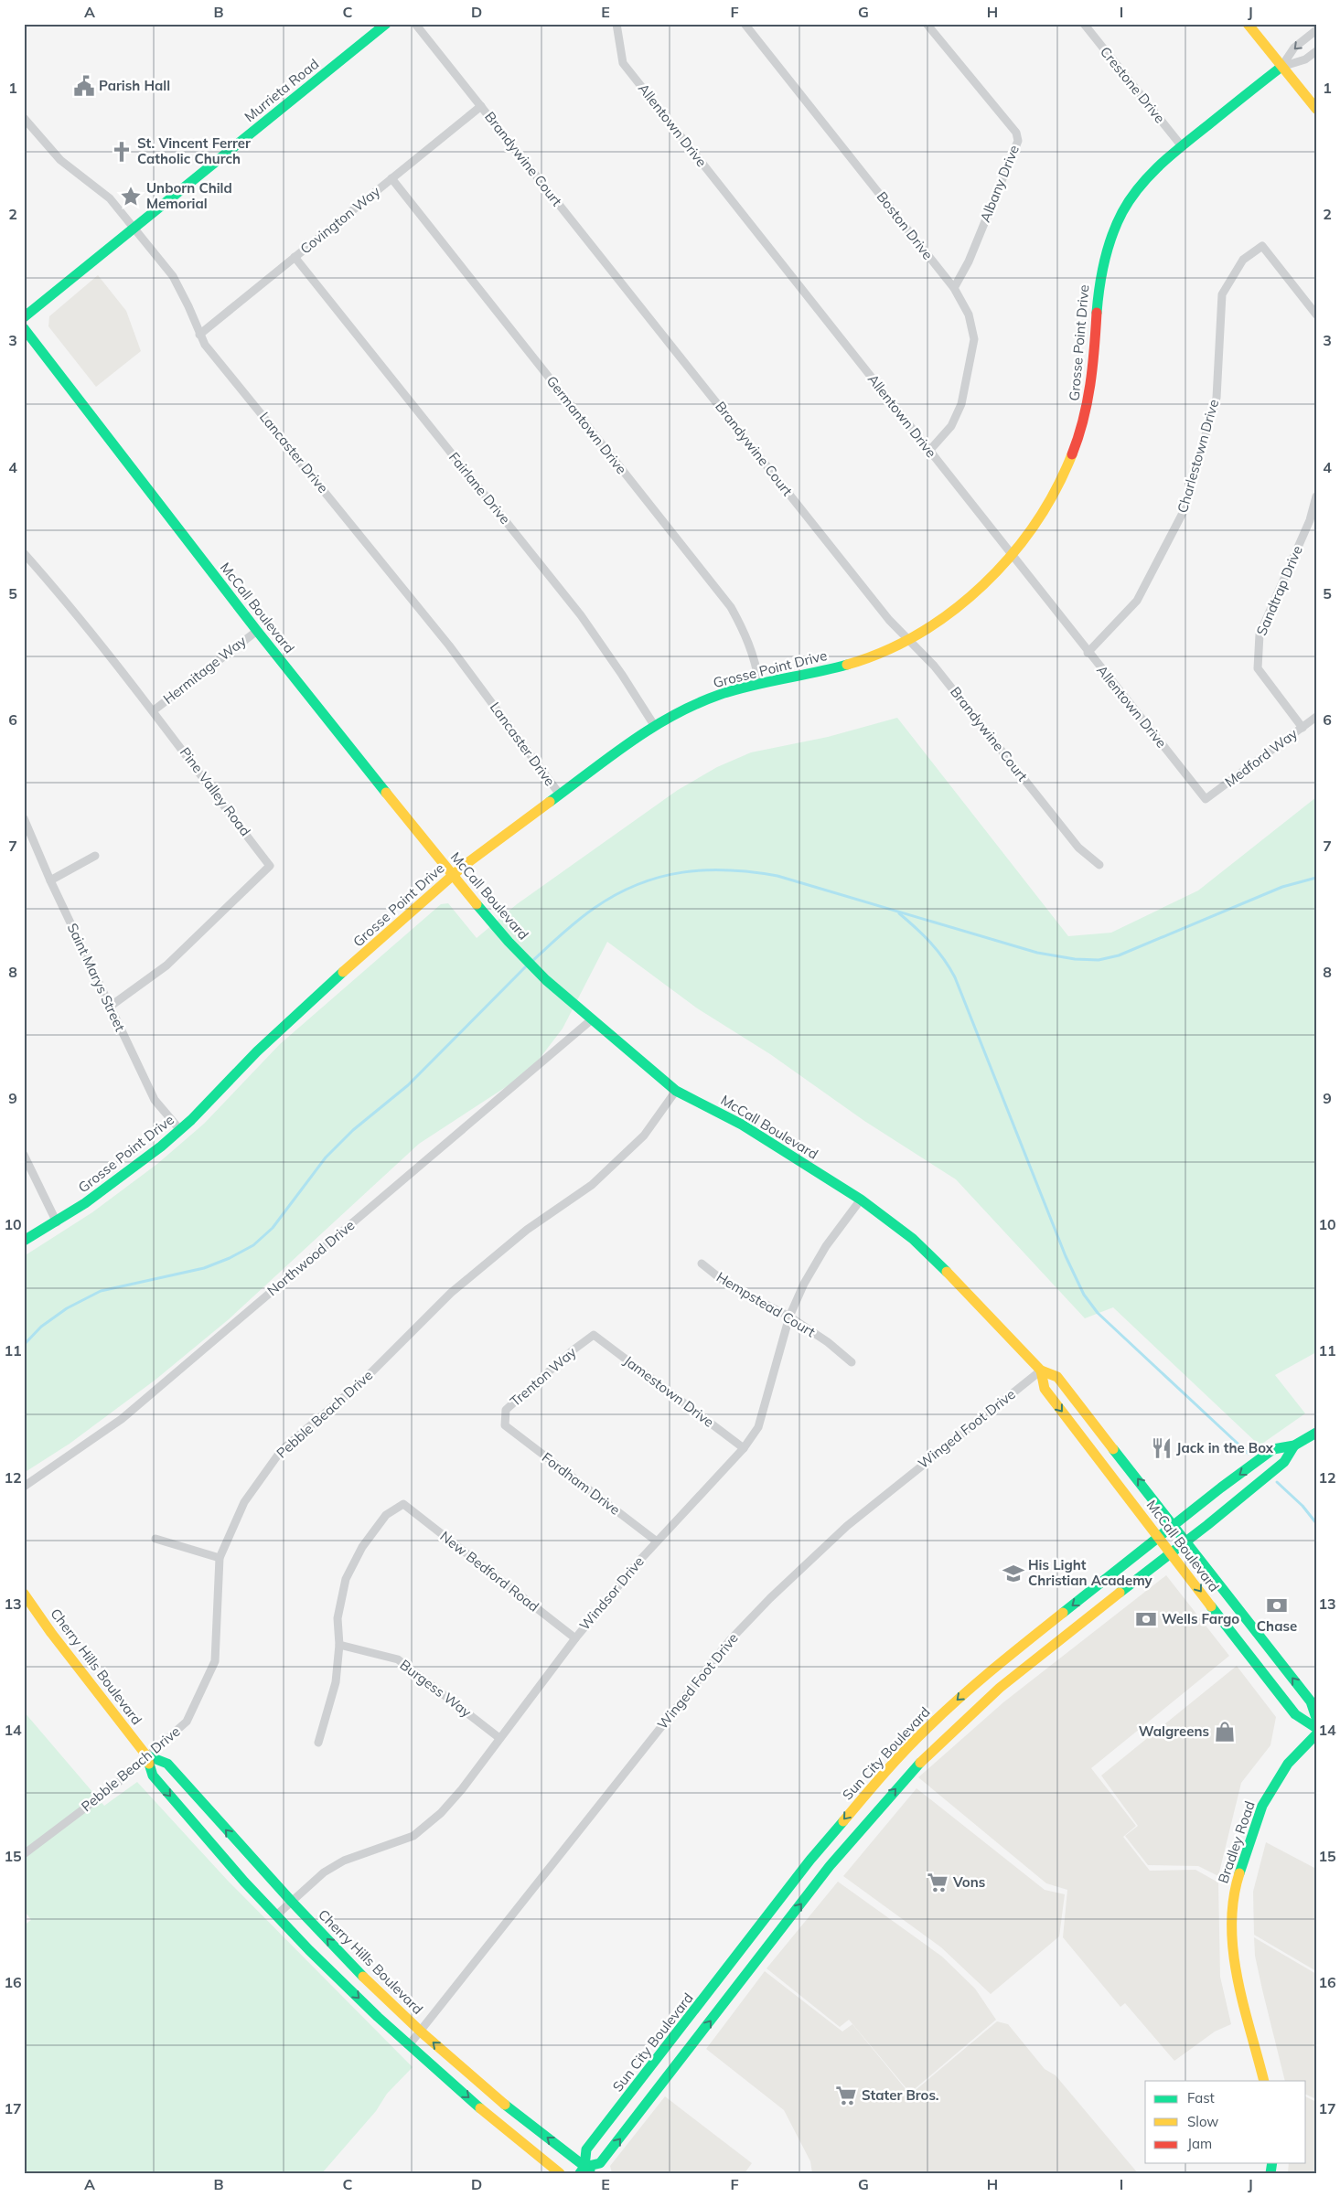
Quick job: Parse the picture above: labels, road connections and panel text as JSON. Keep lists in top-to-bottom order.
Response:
{
  "streets": {
    "street": [
      "Crestone Drive",
      "Murrieta Road",
      "Allentown Drive",
      "Brandywine Court",
      "Albany Drive",
      "Covington Way",
      "Boston Drive",
      "Grosse Point Drive",
      "Germantown Drive",
      "Lancaster Drive",
      "Charlestown Drive",
      "Fairlane Drive",
      "Sandtrap Drive",
      "McCall Boulevard",
      "Hermitage Way",
      "Medford Way",
      "Pine Valley Road",
      "Saint Marys Street",
      "Northwood Drive",
      "Hempstead Court",
      "Trenton Way",
      "Jamestown Drive",
      "Pebble Beach Drive",
      "Winged Foot Drive",
      "Fordham Drive",
      "New Bedford Road",
      "Windsor Drive",
      "Cherry Hills Boulevard",
      "Burgess Way",
      "Sun City Boulevard",
      "Bradley Road"
    ]
  },
  "crossings": [
    ["Crestone Drive", "Grosse Point Drive"],
    ["Murrieta Road", "Lancaster Drive"],
    ["Allentown Drive", "Boston Drive"],
    ["Allentown Drive", "Grosse Point Drive"],
    ["Allentown Drive", "Charlestown Drive"],
    ["Allentown Drive", "Medford Way"],
    ["Brandywine Court", "Covington Way"],
    ["Brandywine Court", "Grosse Point Drive"],
    ["Albany Drive", "Boston Drive"],
    ["Covington Way", "Germantown Drive"],
    ["Covington Way", "Lancaster Drive"],
    ["Covington Way", "Fairlane Drive"],
    ["Grosse Point Drive", "Germantown Drive"],
    ["Grosse Point Drive", "Lancaster Drive"],
    ["Grosse Point Drive", "Fairlane Drive"],
    ["Grosse Point Drive", "McCall Boulevard"],
    ["Grosse Point Drive", "Saint Marys Street"],
    ["Sandtrap Drive", "Medford Way"],
    ["McCall Boulevard", "Hermitage Way"],
    ["McCall Boulevard", "Northwood Drive"],
    ["McCall Boulevard", "Pebble Beach Drive"],
    ["McCall Boulevard", "Winged Foot Drive"],
    ["McCall Boulevard", "Windsor Drive"],
    ["McCall Boulevard", "Sun City Boulevard"],
    ["Hermitage Way", "Pine Valley Road"],
    ["Pine Valley Road", "Saint Marys Street"],
    ["Hempstead Court", "Windsor Drive"],
    ["Trenton Way", "Jamestown Drive"],
    ["Trenton Way", "Fordham Drive"],
    ["Jamestown Drive", "Windsor Drive"],
    ["Pebble Beach Drive", "Cherry Hills Boulevard"],
    ["Winged Foot Drive", "Cherry Hills Boulevard"],
    ["Fordham Drive", "Windsor Drive"],
    ["New Bedford Road", "Windsor Drive"],
    ["New Bedford Road", "Burgess Way"],
    ["Windsor Drive", "Cherry Hills Boulevard"],
    ["Windsor Drive", "Burgess Way"],
    ["Cherry Hills Boulevard", "Sun City Boulevard"]
  ],
  "places": {
    "public building": ["Parish Hall"],
    "church": ["St. Vincent Ferrer Catholic Church"],
    "place": ["Unborn Child Memorial"],
    "restaurant": ["Jack in the Box"],
    "school or university": ["His Light Christian Academy"],
    "bank": ["Chase", "Wells Fargo"],
    "shop": ["Walgreens"],
    "supermarket": ["Vons", "Stater Bros."]
  },
  "legend": ["Fast", "Slow", "Jam"],
  "grid": {
    "columns": [
      "A",
      "B",
      "C",
      "D",
      "E",
      "F",
      "G",
      "H",
      "I",
      "J"
    ],
    "rows": [
      "1",
      "2",
      "3",
      "4",
      "5",
      "6",
      "7",
      "8",
      "9",
      "10",
      "11",
      "12",
      "13",
      "14",
      "15",
      "16",
      "17"
    ]
  }
}
